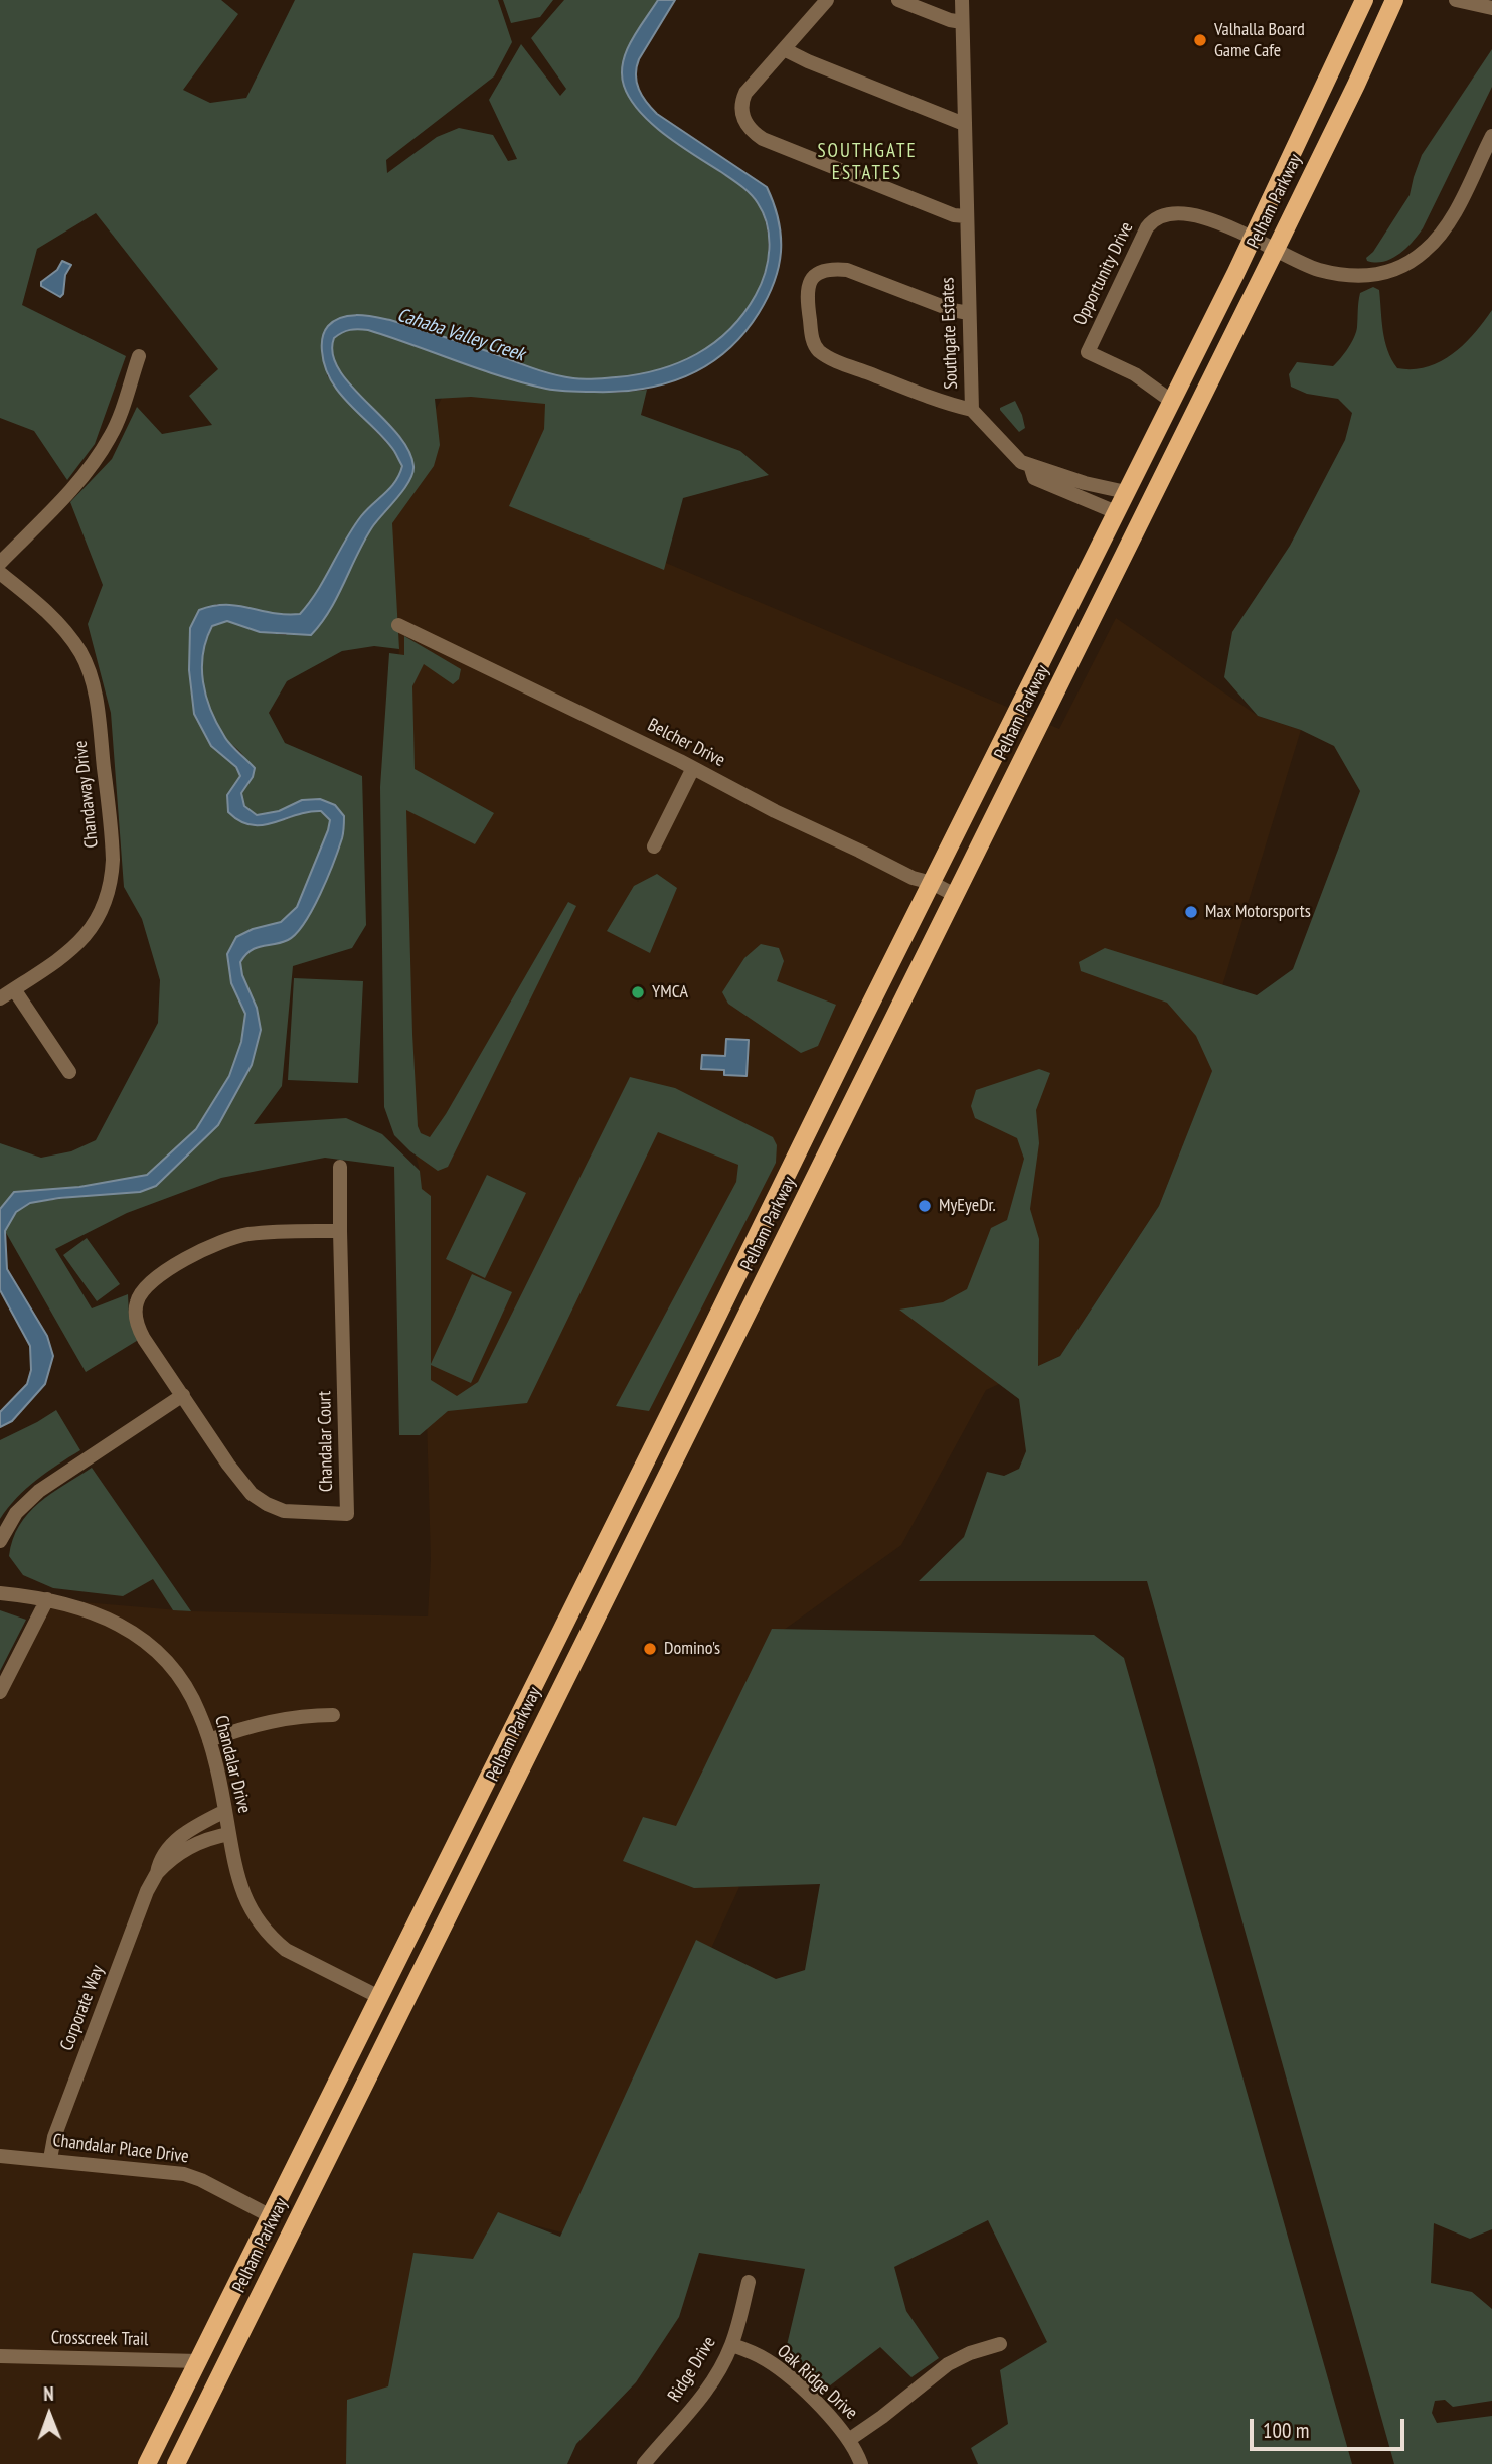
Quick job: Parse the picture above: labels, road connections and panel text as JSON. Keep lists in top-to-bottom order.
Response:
{
  "streets": {
    "main road": ["Pelham Parkway"],
    "street": [
      "Opportunity Drive",
      "Southgate Estates",
      "Belcher Drive",
      "Chandaway Drive",
      "Chandalar Court",
      "Chandalar Drive",
      "Corporate Way",
      "Chandalar Place Drive",
      "Crosscreek Trail",
      "Ridge Drive",
      "Oak Ridge Drive"
    ]
  },
  "crossings": [
    ["Pelham Parkway", "Opportunity Drive"],
    ["Pelham Parkway", "Southgate Estates"],
    ["Pelham Parkway", "Belcher Drive"],
    ["Pelham Parkway", "Chandalar Drive"],
    ["Pelham Parkway", "Chandalar Place Drive"],
    ["Pelham Parkway", "Crosscreek Trail"],
    ["Chandalar Drive", "Corporate Way"],
    ["Corporate Way", "Chandalar Place Drive"],
    ["Ridge Drive", "Oak Ridge Drive"]
  ],
  "districts": ["SOUTHGATE ESTATES"],
  "water": ["Cahaba Valley Creek"],
  "places": [
    "Valhalla Board Game Cafe",
    "Max Motorsports",
    "YMCA",
    "MyEyeDr.",
    "Domino's"
  ],
  "scale_bar": "100 m",
  "north": "top"
}
